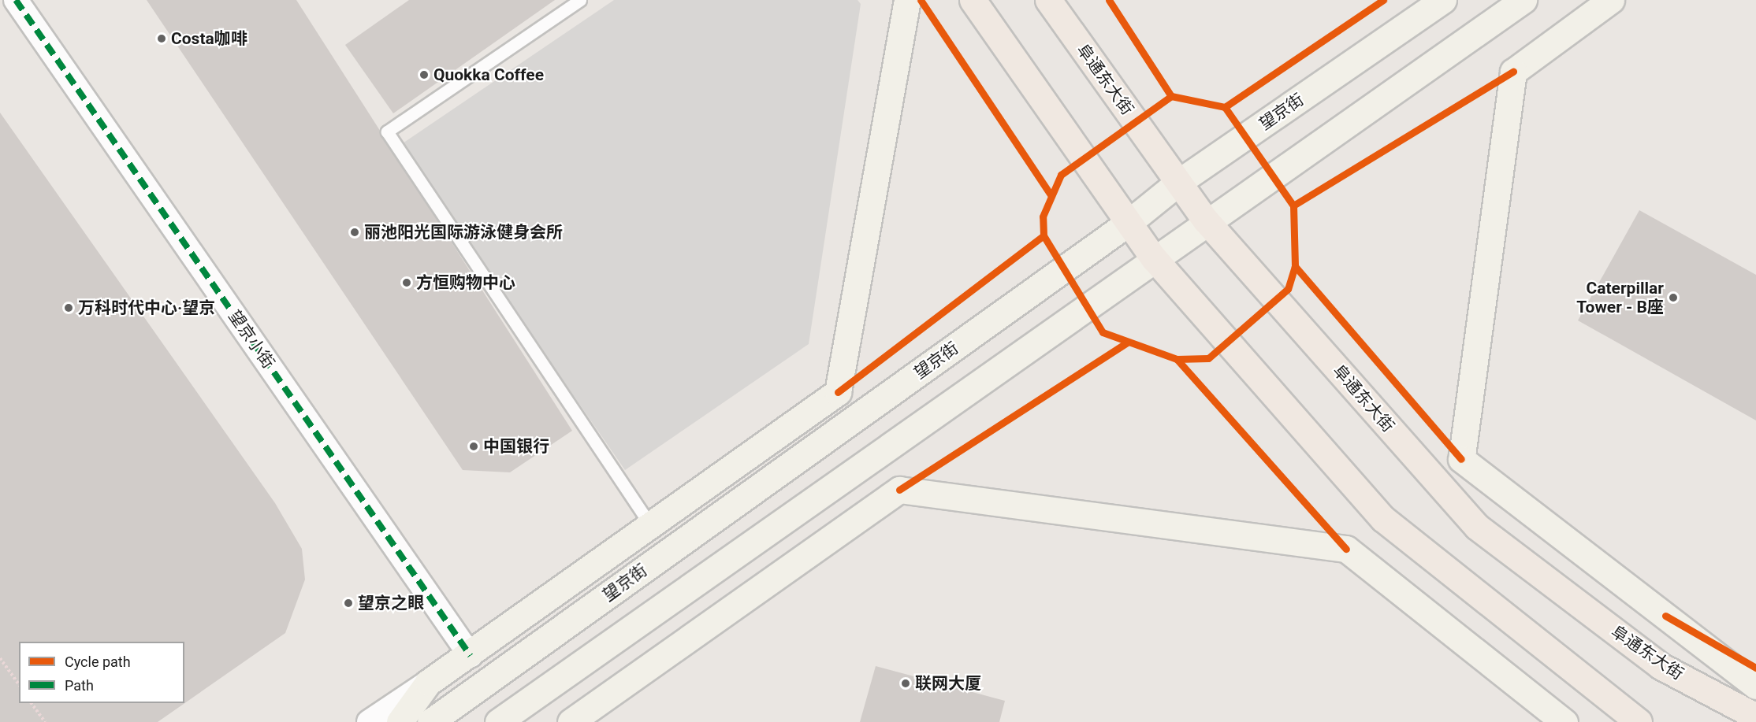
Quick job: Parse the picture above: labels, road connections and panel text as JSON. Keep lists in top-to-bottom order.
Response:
{
  "streets": {
    "main road": ["阜通东大街"],
    "street": ["望京街", "望京小街"]
  },
  "crossings": [
    ["阜通东大街", "望京街"]
  ],
  "places": [
    "Costa咖啡",
    "Quokka Coffee",
    "丽池阳光国际游泳健身会所",
    "方恒购物中心",
    "Caterpillar Tower - B座",
    "万科时代中心·望京",
    "中国银行",
    "望京之眼",
    "联网大厦"
  ],
  "legend": ["Cycle path", "Path"]
}
